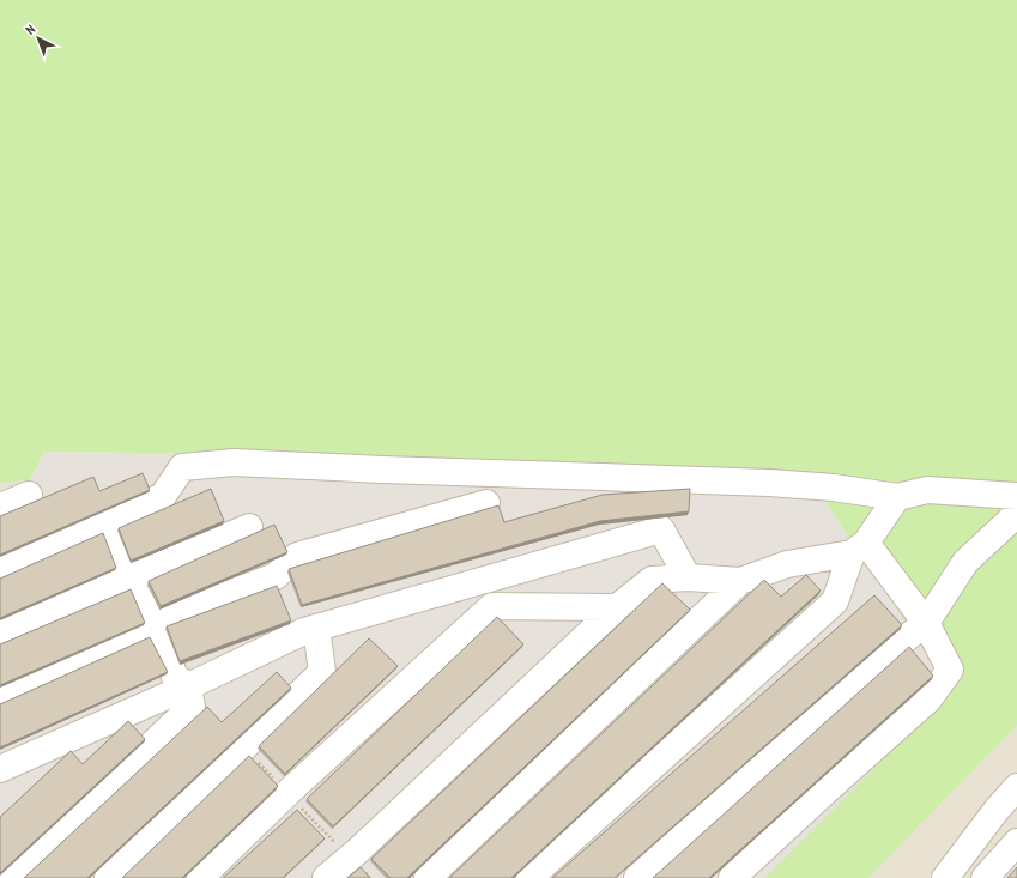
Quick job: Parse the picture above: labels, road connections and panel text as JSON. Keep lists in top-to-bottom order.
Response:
{
  "north": "top left"
}
